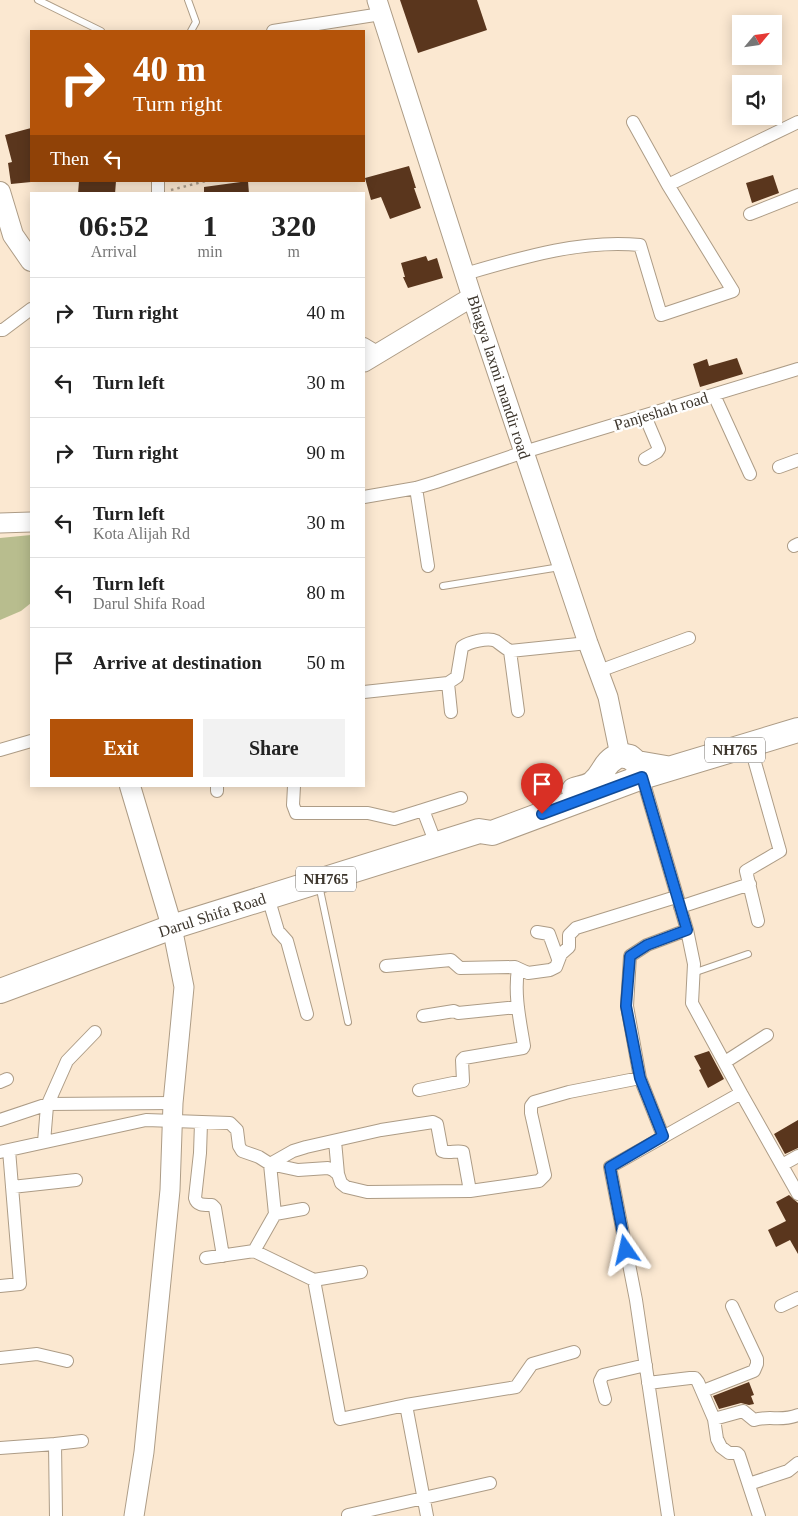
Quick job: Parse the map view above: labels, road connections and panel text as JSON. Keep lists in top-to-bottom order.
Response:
{
  "streets": {
    "highway": ["NH765", "Darul Shifa Road"],
    "main road": ["Bhagya laxmi mandir road"],
    "street": ["Panjeshah road"]
  },
  "crossings": [
    ["Bhagya laxmi mandir road", "Panjeshah road"],
    ["Bhagya laxmi mandir road", "NH765"],
    ["Bhagya laxmi mandir road", "Darul Shifa Road"],
    ["NH765", "Darul Shifa Road"]
  ],
  "north": "top right",
  "page": {
    "turn": ["40 m", "Turn right"],
    "then": "Then",
    "eta": [
      "06:52",
      "Arrival",
      "1",
      "min",
      "320",
      "m"
    ],
    "list": [
      {
        "name": "Turn right",
        "value": "40 m"
      },
      {
        "name": "Turn left",
        "value": "30 m"
      },
      {
        "name": "Turn right",
        "value": "90 m"
      },
      {
        "name": "Turn left",
        "note": "Kota Alijah Rd",
        "value": "30 m"
      },
      {
        "name": "Turn left",
        "note": "Darul Shifa Road",
        "value": "80 m"
      },
      {
        "name": "Arrive at destination",
        "value": "50 m"
      }
    ],
    "buttons": ["Exit", "Share"]
  }
}
